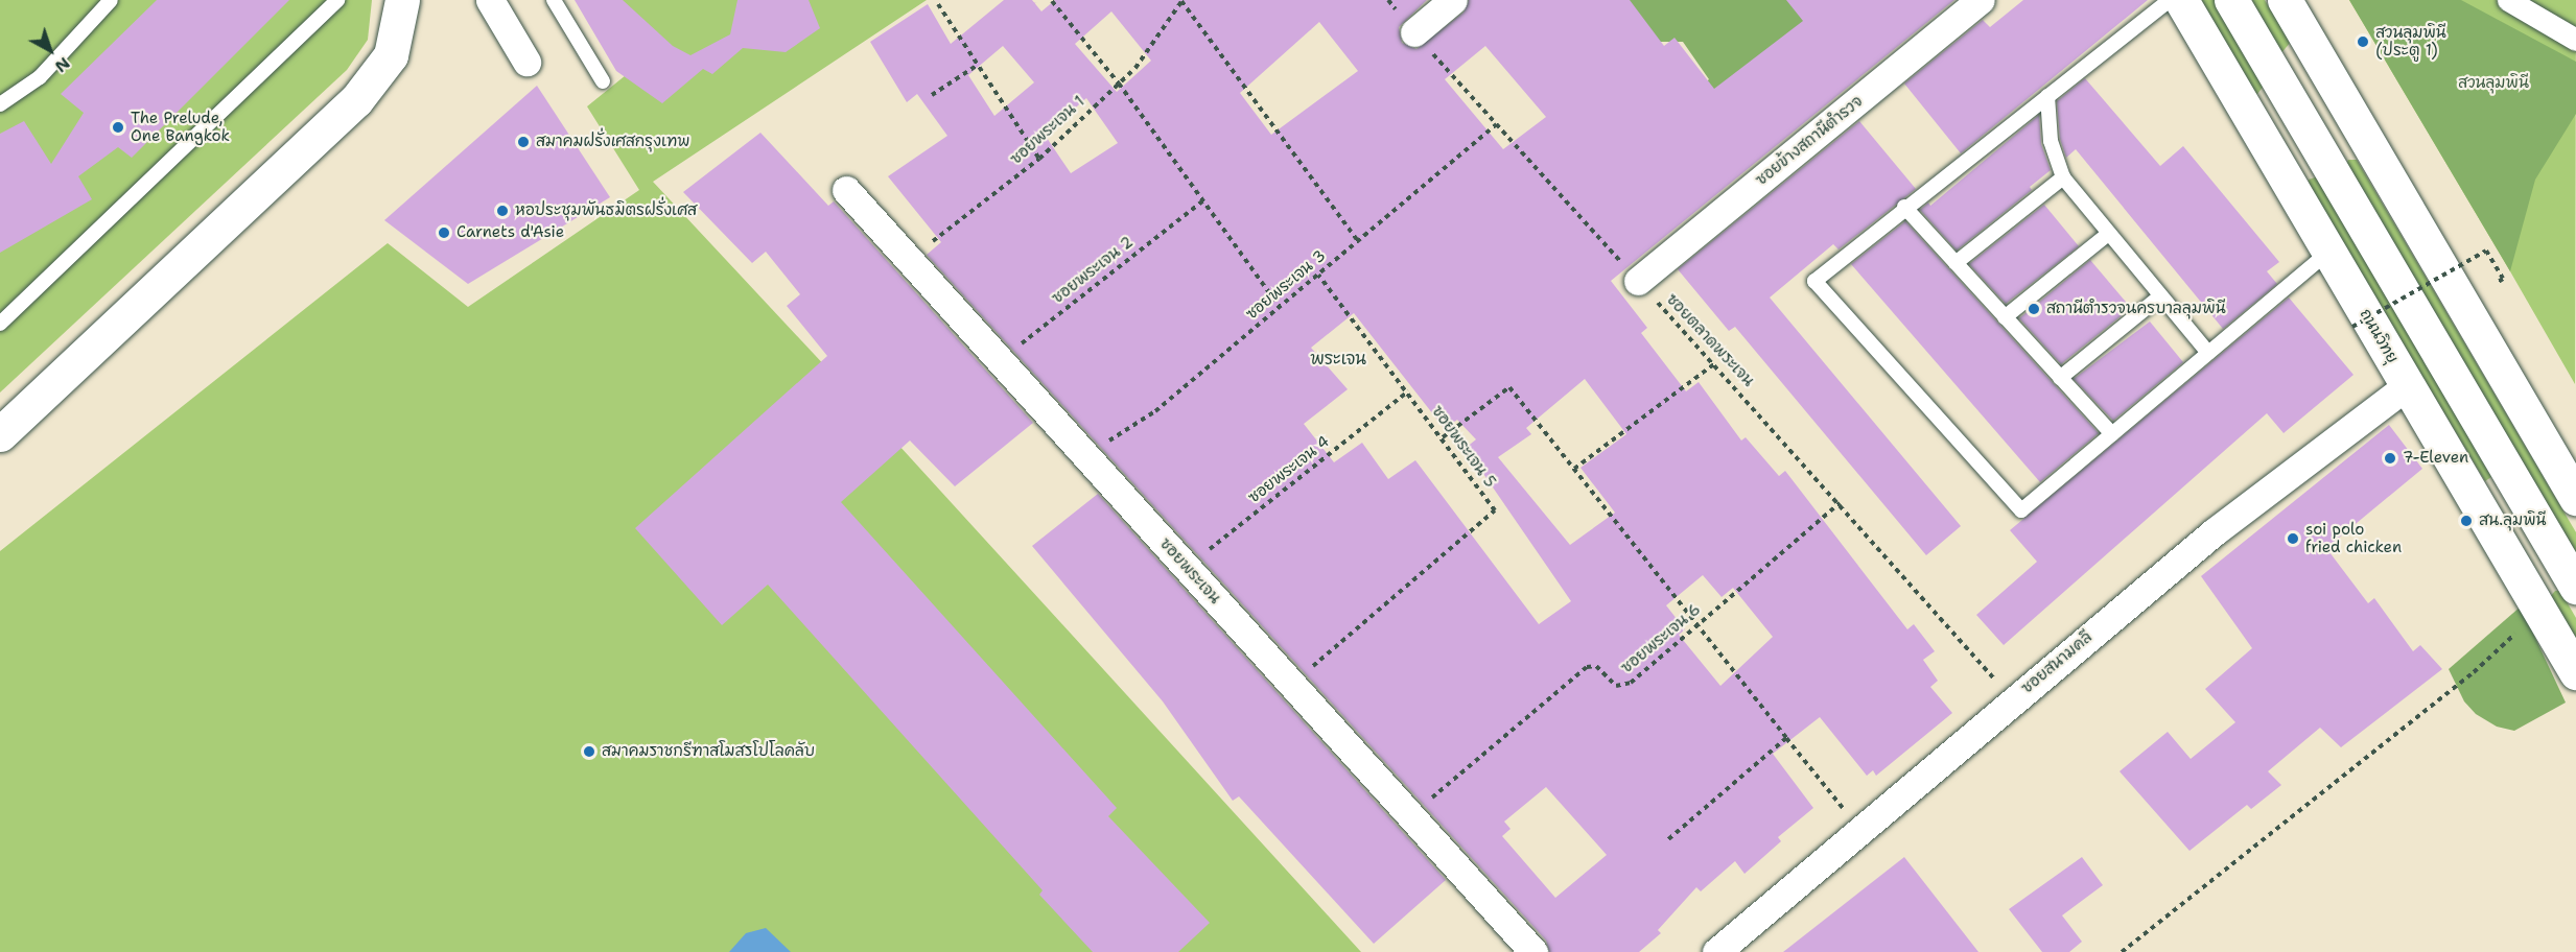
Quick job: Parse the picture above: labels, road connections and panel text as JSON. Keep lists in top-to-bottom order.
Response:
{
  "streets": {
    "main road": ["ถนนวิทยุ"],
    "street": ["ซอยข้างสถานีตำรวจ", "ซอยพระเจน", "ซอยสนามคลี"],
    "path": [
      "ซอยพระเจน 1",
      "ซอยพระเจน 2",
      "ซอยพระเจน 3",
      "ซอยตลาดพระเจน",
      "ซอยพระเจน 5",
      "ซอยพระเจน 4",
      "ซอยพระเจน 6"
    ]
  },
  "crossings": [
    ["ซอยพระเจน 1", "ซอยพระเจน"],
    ["ซอยข้างสถานีตำรวจ", "ซอยตลาดพระเจน"],
    ["ซอยพระเจน 2", "ซอยพระเจน"],
    ["ซอยพระเจน 3", "ซอยตลาดพระเจน"],
    ["ซอยพระเจน 3", "ซอยพระเจน 5"],
    ["ซอยพระเจน 3", "ซอยพระเจน"],
    ["ถนนวิทยุ", "ซอยสนามคลี"],
    ["ซอยตลาดพระเจน", "ซอยพระเจน 6"],
    ["ซอยตลาดพระเจน", "ซอยสนามคลี"],
    ["ซอยพระเจน 5", "ซอยพระเจน 4"],
    ["ซอยพระเจน 5", "ซอยพระเจน"],
    ["ซอยพระเจน 4", "ซอยพระเจน"],
    ["ซอยพระเจน", "ซอยพระเจน 6"]
  ],
  "districts": ["พระเจน"],
  "parks": ["สวนลุมพินี"],
  "places": [
    "สวนลุมพินี (ประตู 1)",
    "The Prelude, One Bangkok",
    "สมาคมฝรั่งเศสกรุงเทพ",
    "หอประชุมพันธมิตรฝรั่งเศส",
    "Carnets d'Asie",
    "สถานีตำรวจนครบาลลุมพินี",
    "7-Eleven",
    "สน.ลุมพินี",
    "soi polo fried chicken",
    "สมาคมราชกรีฑาสโมสรโปโลคลับ"
  ],
  "north": "bottom right"
}
